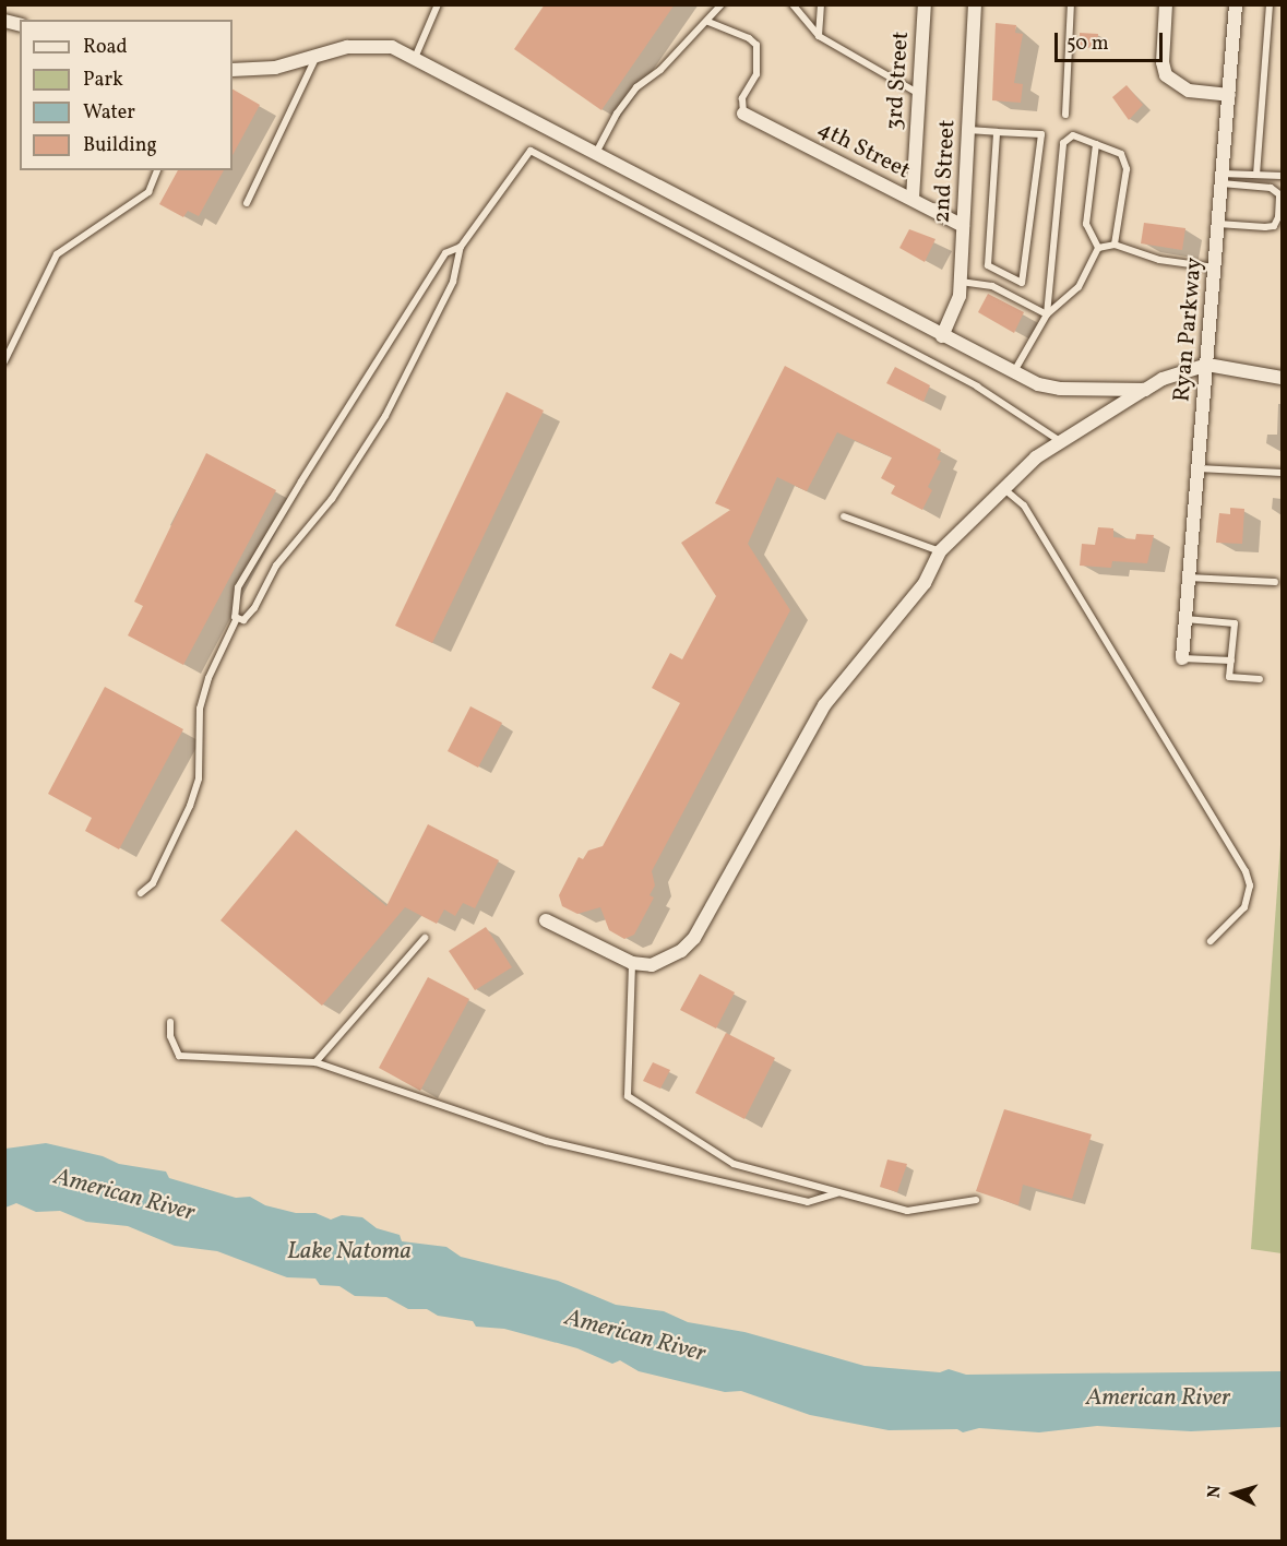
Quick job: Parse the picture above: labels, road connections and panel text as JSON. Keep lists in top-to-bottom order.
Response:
{
  "streets": {
    "street": [
      "3rd Street",
      "4th Street",
      "2nd Street",
      "Ryan Parkway"
    ]
  },
  "crossings": [
    ["3rd Street", "4th Street"],
    ["4th Street", "2nd Street"]
  ],
  "water": ["American River", "Lake Natoma"],
  "legend": [
    "Road",
    "Park",
    "Water",
    "Building"
  ],
  "scale_bar": "50 m",
  "north": "left"
}
